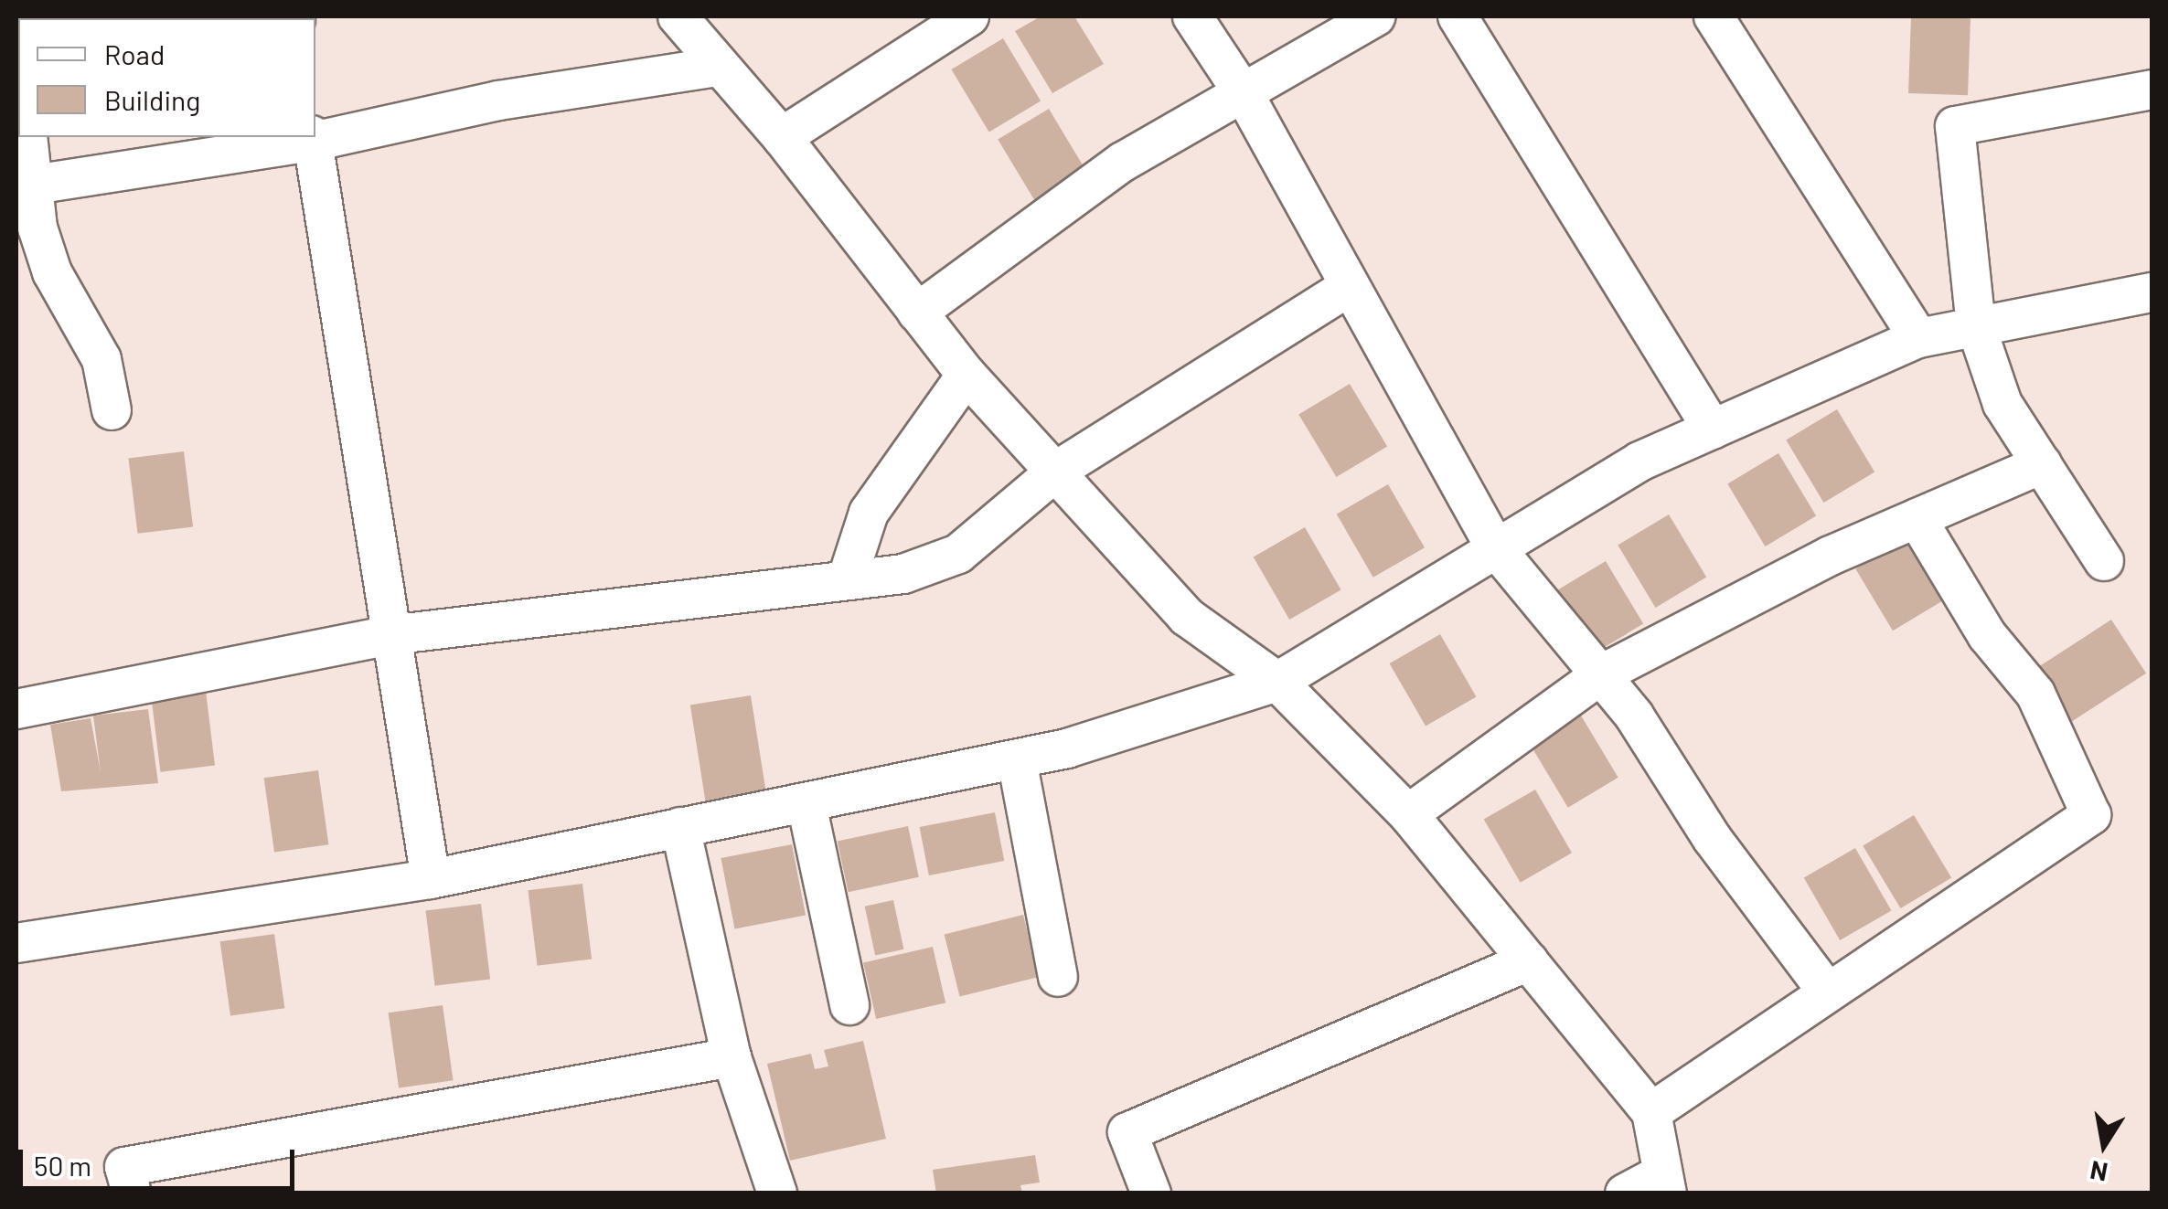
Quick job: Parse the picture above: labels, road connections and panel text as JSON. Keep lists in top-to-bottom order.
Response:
{
  "legend": ["Road", "Building"],
  "scale_bar": "50 m",
  "north": "bottom"
}
